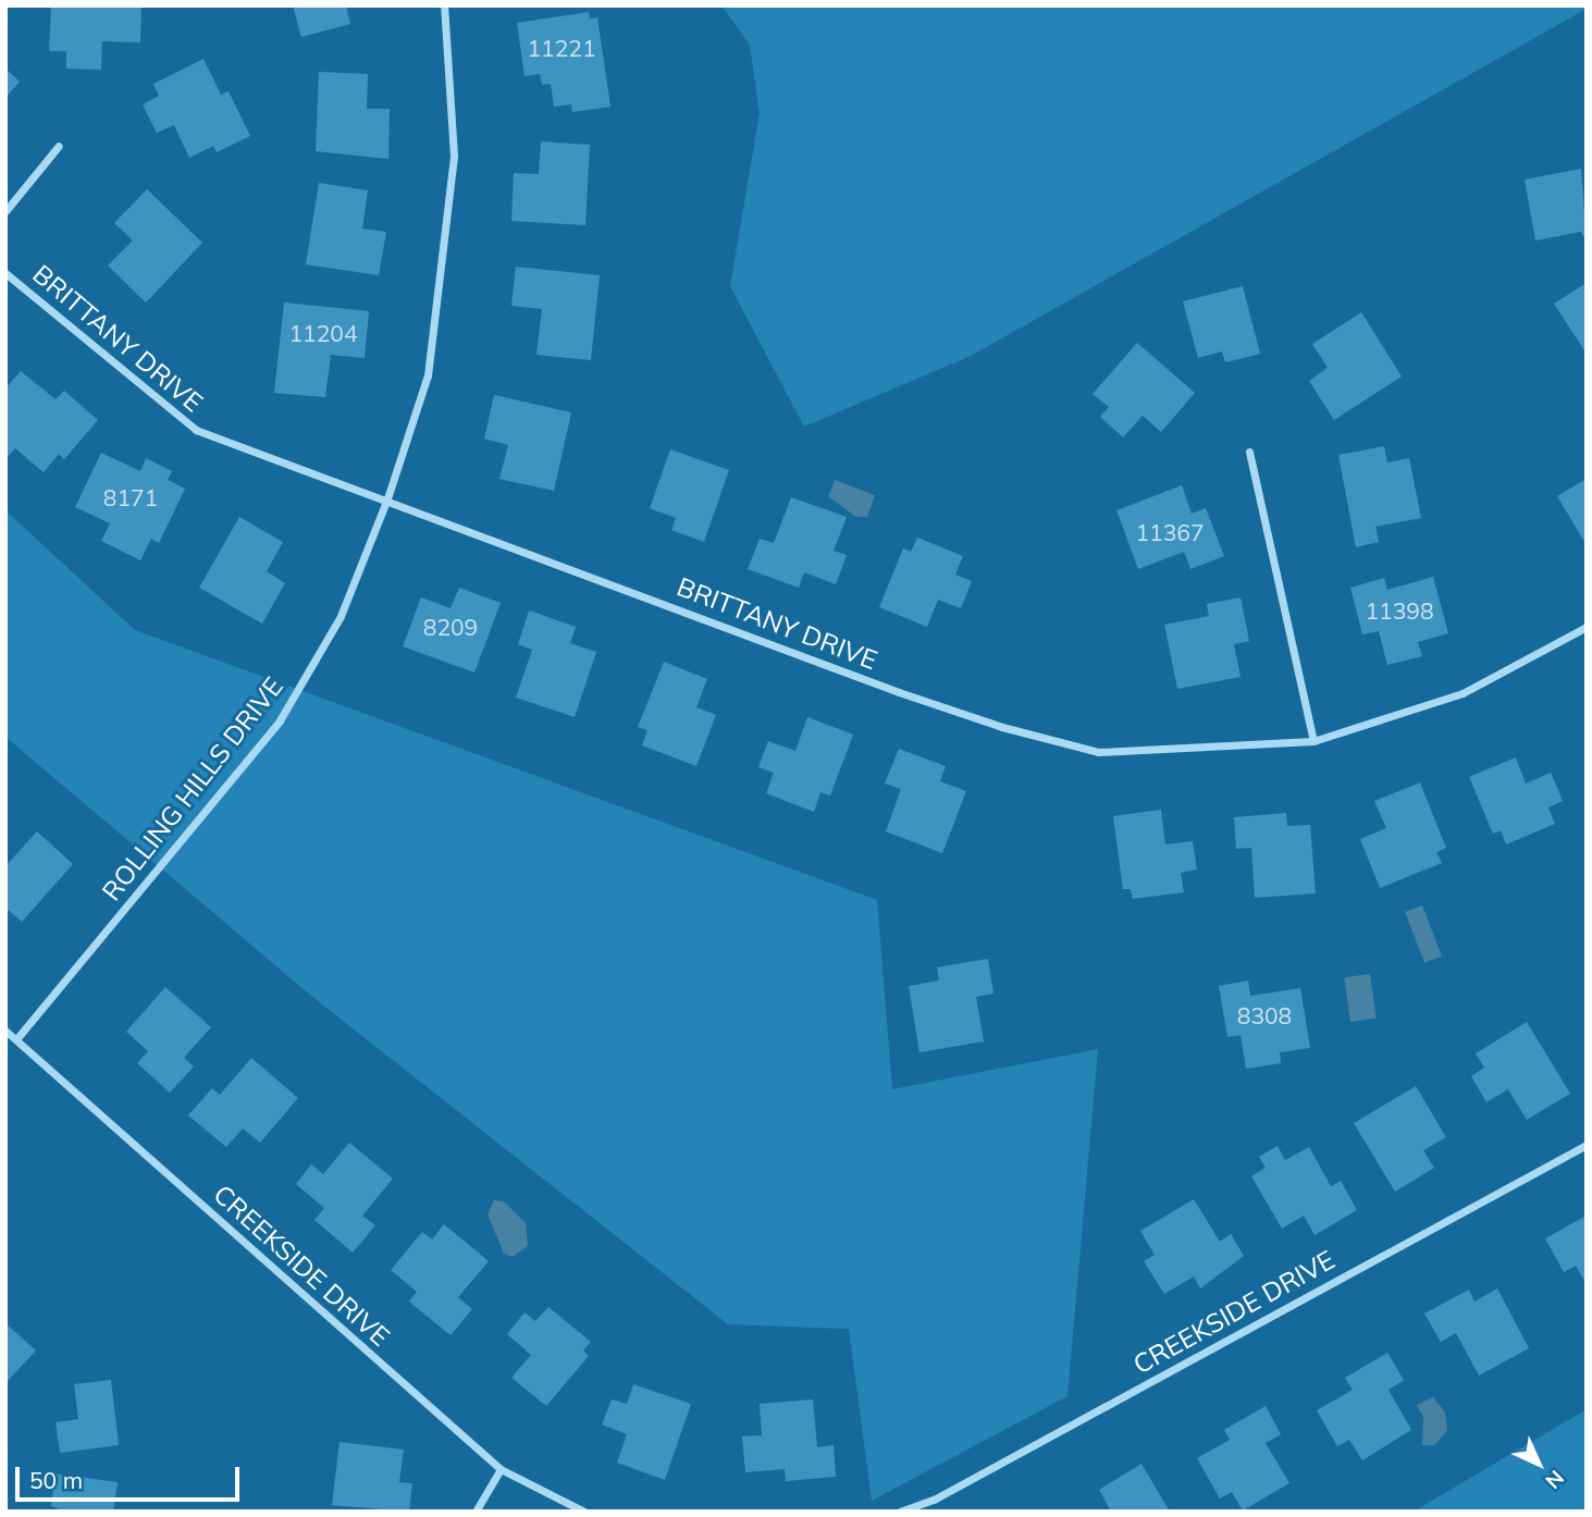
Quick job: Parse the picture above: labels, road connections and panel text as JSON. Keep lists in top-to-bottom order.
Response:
{
  "streets": {
    "street": ["BRITTANY DRIVE", "ROLLING HILLS DRIVE", "CREEKSIDE DRIVE"]
  },
  "crossings": [
    ["BRITTANY DRIVE", "ROLLING HILLS DRIVE"],
    ["ROLLING HILLS DRIVE", "CREEKSIDE DRIVE"]
  ],
  "house_numbers": [
    "11221",
    "11204",
    "8171",
    "11367",
    "11398",
    "8209",
    "8308"
  ],
  "scale_bar": "50 m",
  "north": "bottom right"
}
